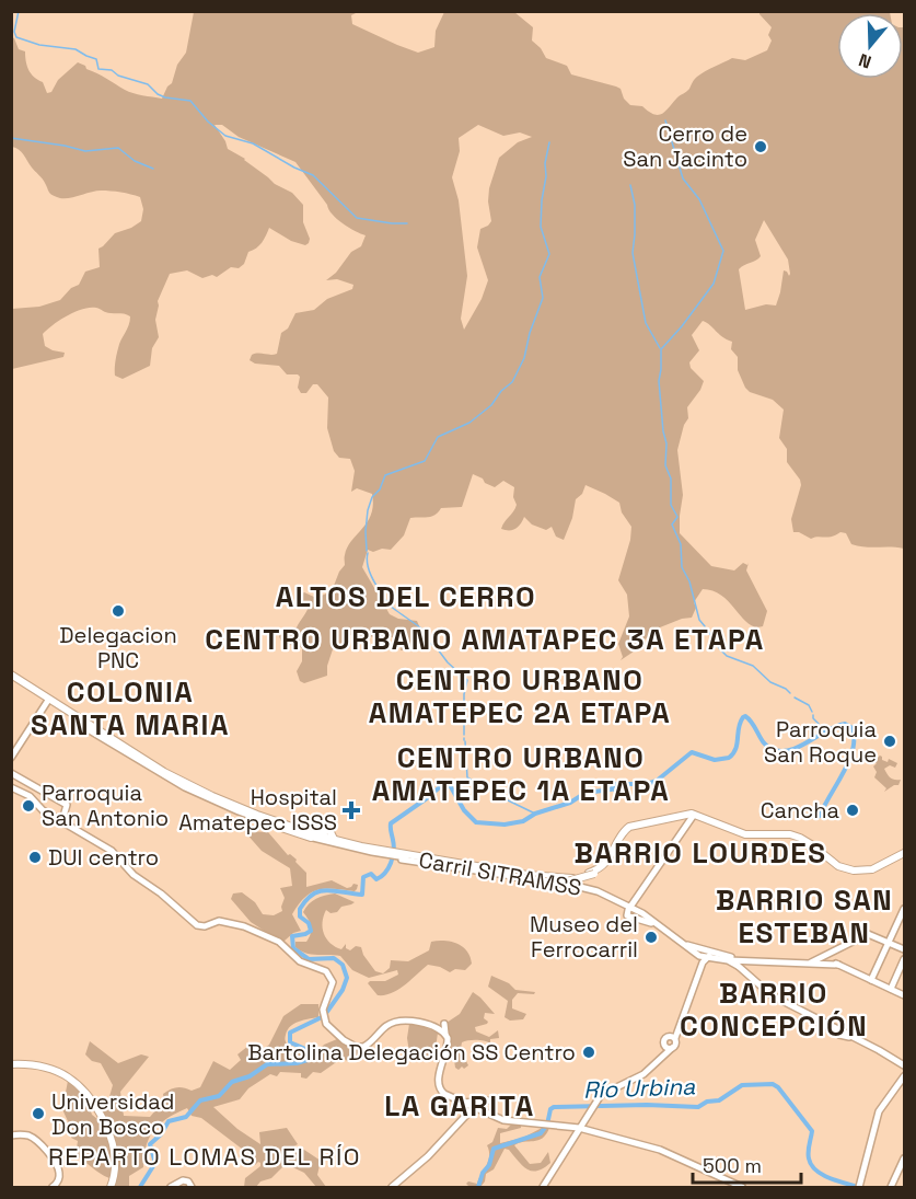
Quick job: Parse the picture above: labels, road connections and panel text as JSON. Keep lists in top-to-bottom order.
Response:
{
  "streets": {
    "main road": ["Carril SITRAMSS"]
  },
  "districts": [
    "ALTOS DEL CERRO",
    "CENTRO URBANO AMATAPEC 3A ETAPA",
    "CENTRO URBANO AMATEPEC 2A ETAPA",
    "COLONIA SANTA MARIA",
    "CENTRO URBANO AMATEPEC 1A ETAPA",
    "BARRIO LOURDES",
    "BARRIO SAN ESTEBAN",
    "BARRIO CONCEPCIÓN",
    "LA GARITA",
    "REPARTO LOMAS DEL RÍO"
  ],
  "water": ["Río Urbina"],
  "places": {
    "other": [
      "Cerro de San Jacinto",
      "Delegacion PNC",
      "Parroquia San Roque",
      "Parroquia San Antonio",
      "Cancha",
      "DUI centro",
      "Museo del Ferrocarril",
      "Bartolina Delegación SS Centro",
      "Universidad Don Bosco"
    ],
    "health": ["Hospital Amatepec ISSS"]
  },
  "scale_bar": "500 m",
  "north": "bottom"
}
